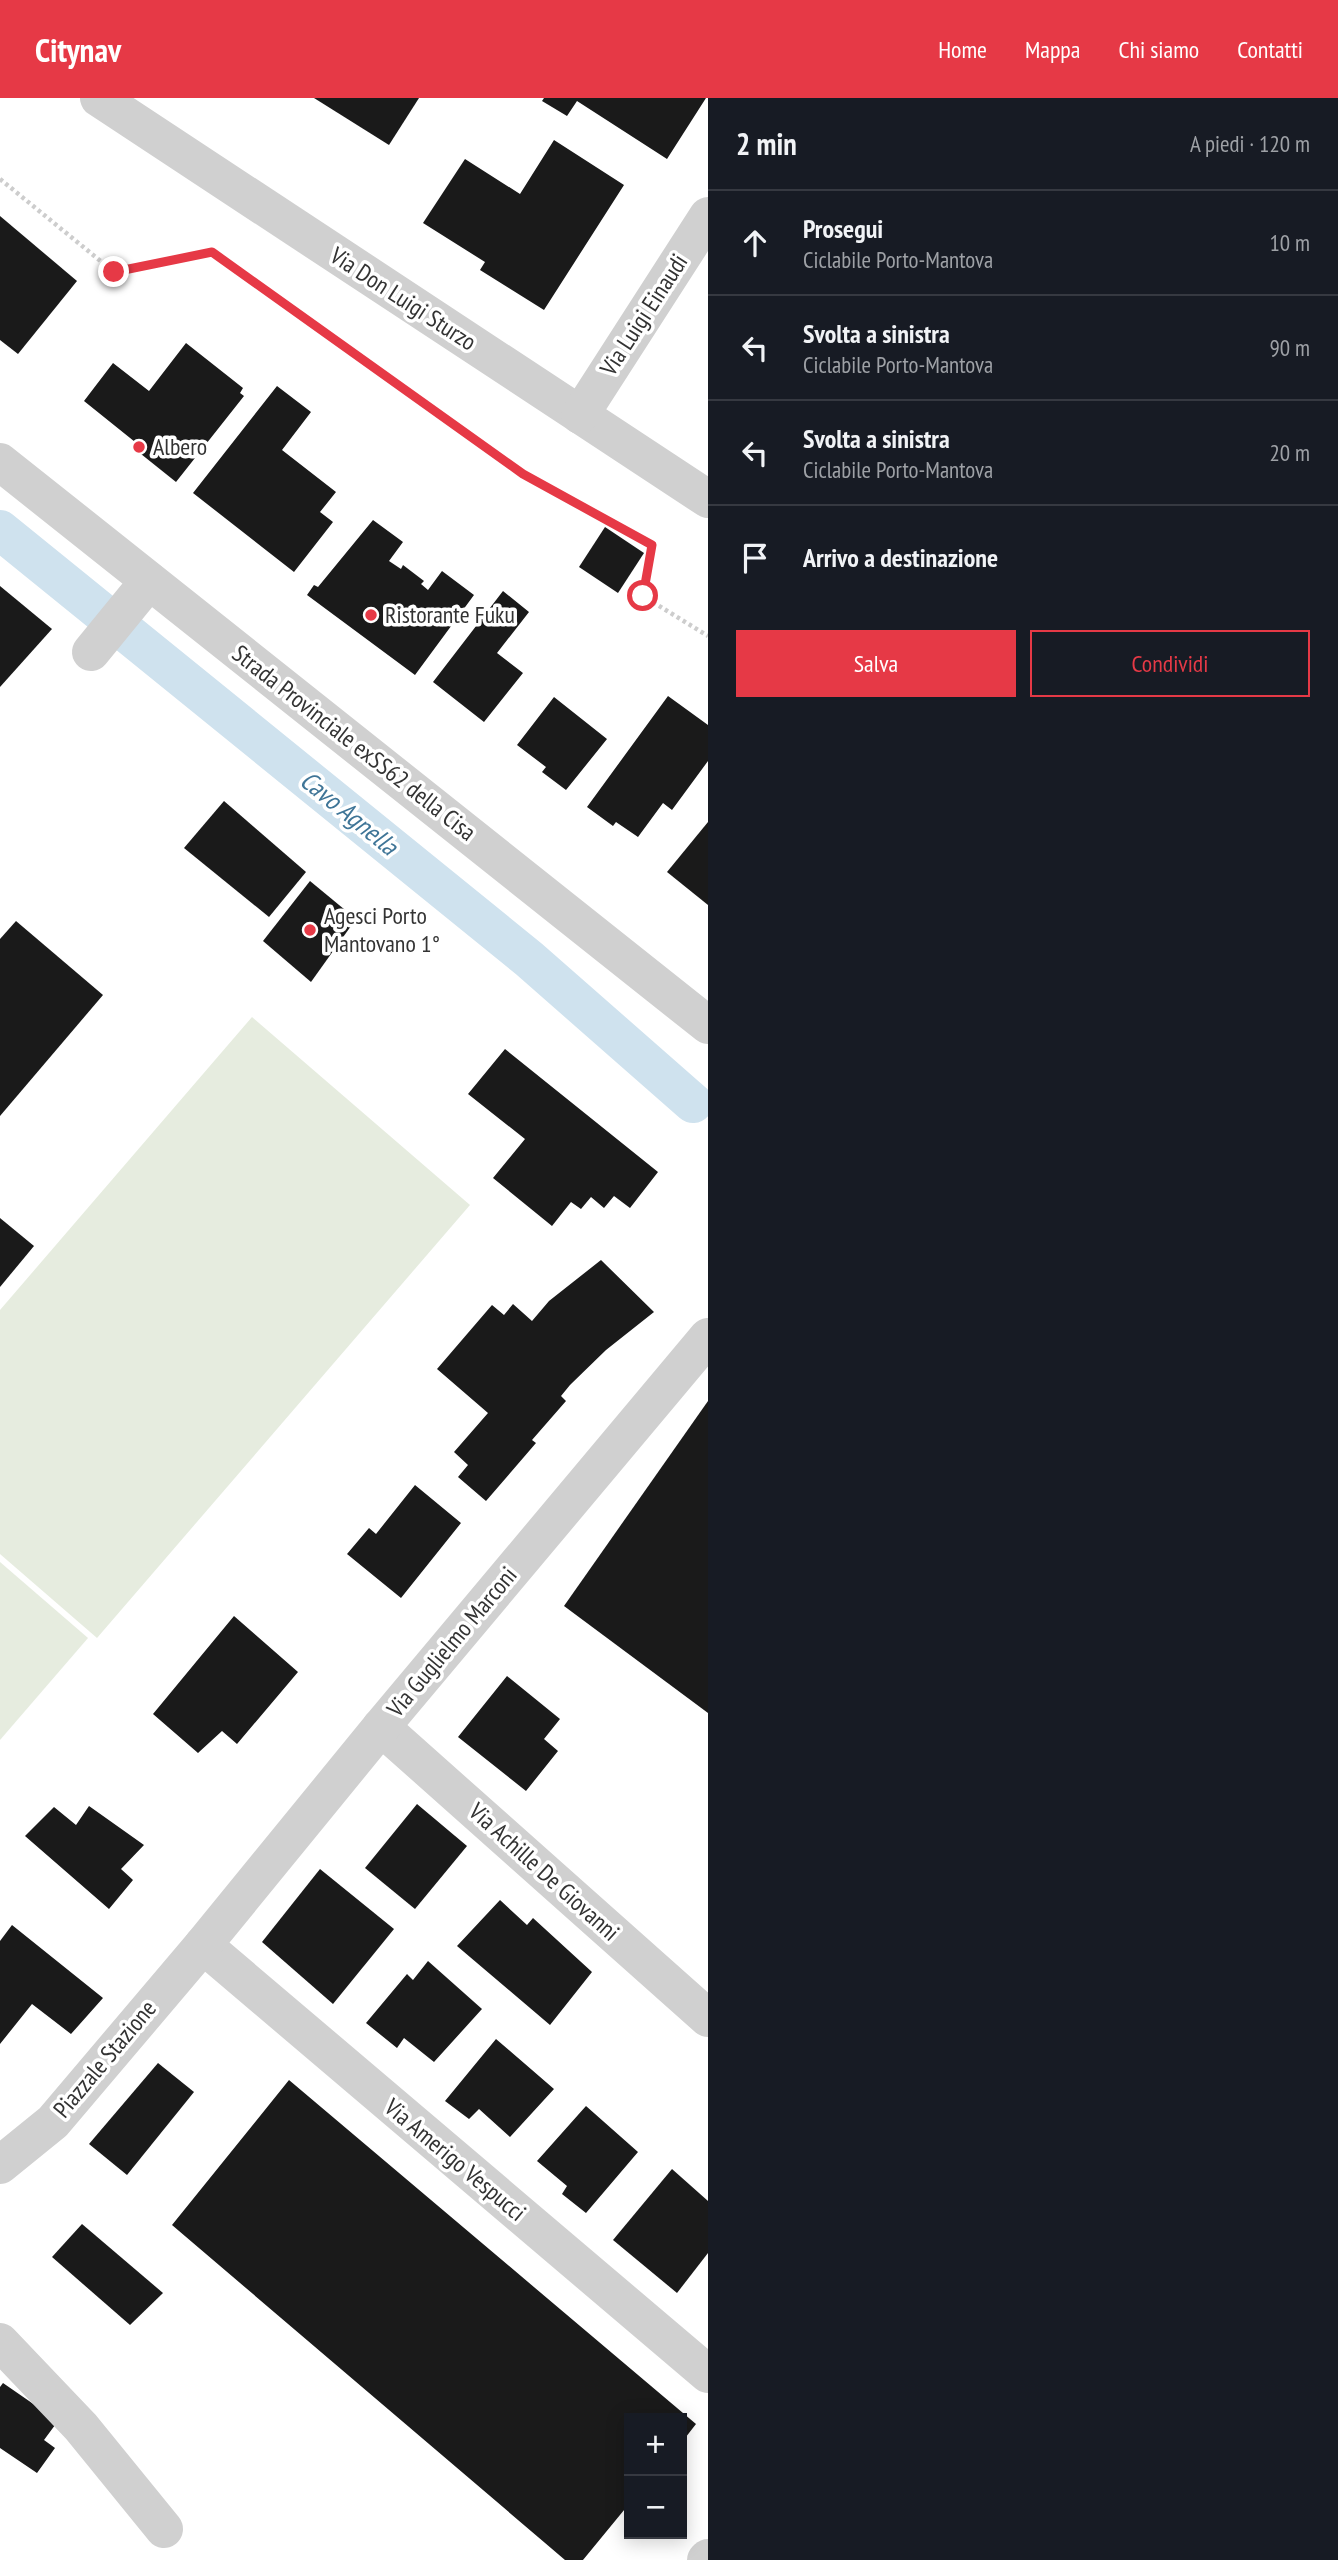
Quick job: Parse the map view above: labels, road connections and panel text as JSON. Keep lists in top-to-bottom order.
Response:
{
  "streets": {
    "street": [
      "Via Don Luigi Sturzo",
      "Via Luigi Einaudi",
      "Strada Provinciale exSS62 della Cisa",
      "Via Guglielmo Marconi",
      "Via Achille De Giovanni",
      "Piazzale Stazione",
      "Via Amerigo Vespucci"
    ]
  },
  "crossings": [
    ["Via Don Luigi Sturzo", "Via Luigi Einaudi"],
    ["Via Guglielmo Marconi", "Via Achille De Giovanni"],
    ["Via Guglielmo Marconi", "Piazzale Stazione"],
    ["Via Guglielmo Marconi", "Via Amerigo Vespucci"],
    ["Piazzale Stazione", "Via Amerigo Vespucci"]
  ],
  "water": ["Cavo Agnella"],
  "places": ["Albero", "Ristorante Fuku", "Agesci Porto Mantovano 1°"],
  "page": {
    "header": "Citynav",
    "nav": [
      "Home",
      "Mappa",
      "Chi siamo",
      "Contatti"
    ],
    "heading": ["2 min", "A piedi · 120 m"],
    "list": [
      ["Prosegui", "Ciclabile Porto-Mantova", "10 m"],
      ["Svolta a sinistra", "Ciclabile Porto-Mantova", "90 m"],
      ["Svolta a sinistra", "Ciclabile Porto-Mantova", "20 m"],
      "Arrivo a destinazione"
    ],
    "buttons": ["Salva", "Condividi"],
    "map_buttons": ["+", "−"]
  }
}
